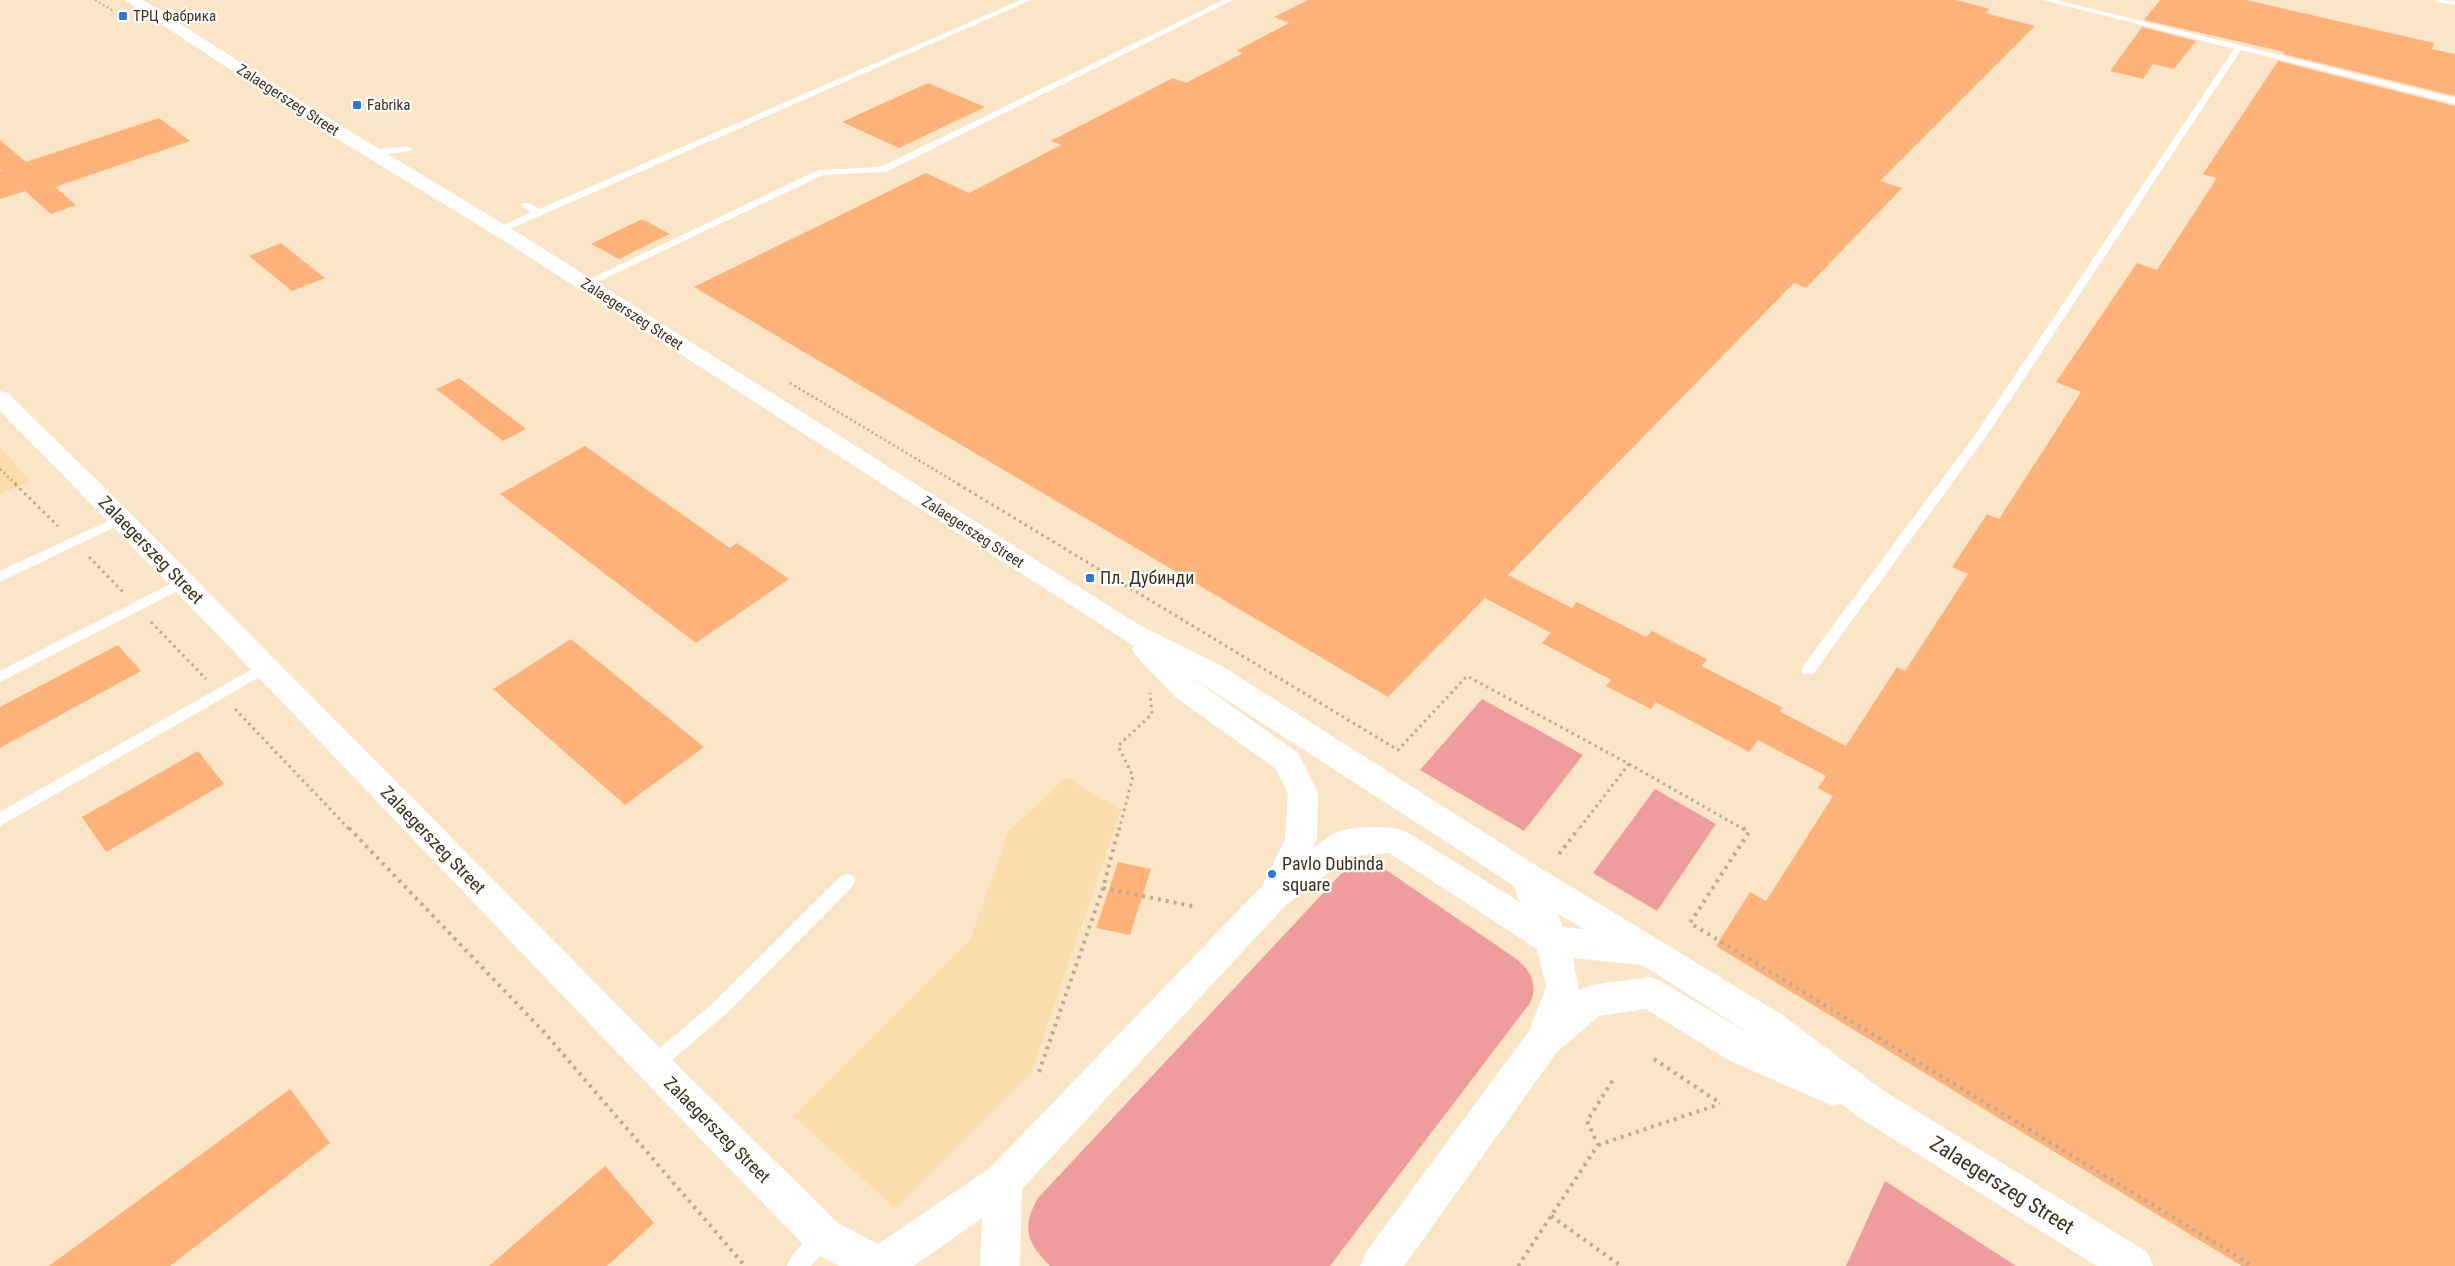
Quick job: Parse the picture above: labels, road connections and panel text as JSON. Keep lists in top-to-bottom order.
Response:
{
  "streets": {
    "main road": ["Zalaegerszeg Street"]
  },
  "places": {
    "transit": ["ТРЦ Фабрика", "Fabrika", "Пл. Дубинди"],
    "other": ["Pavlo Dubinda square"]
  }
}
